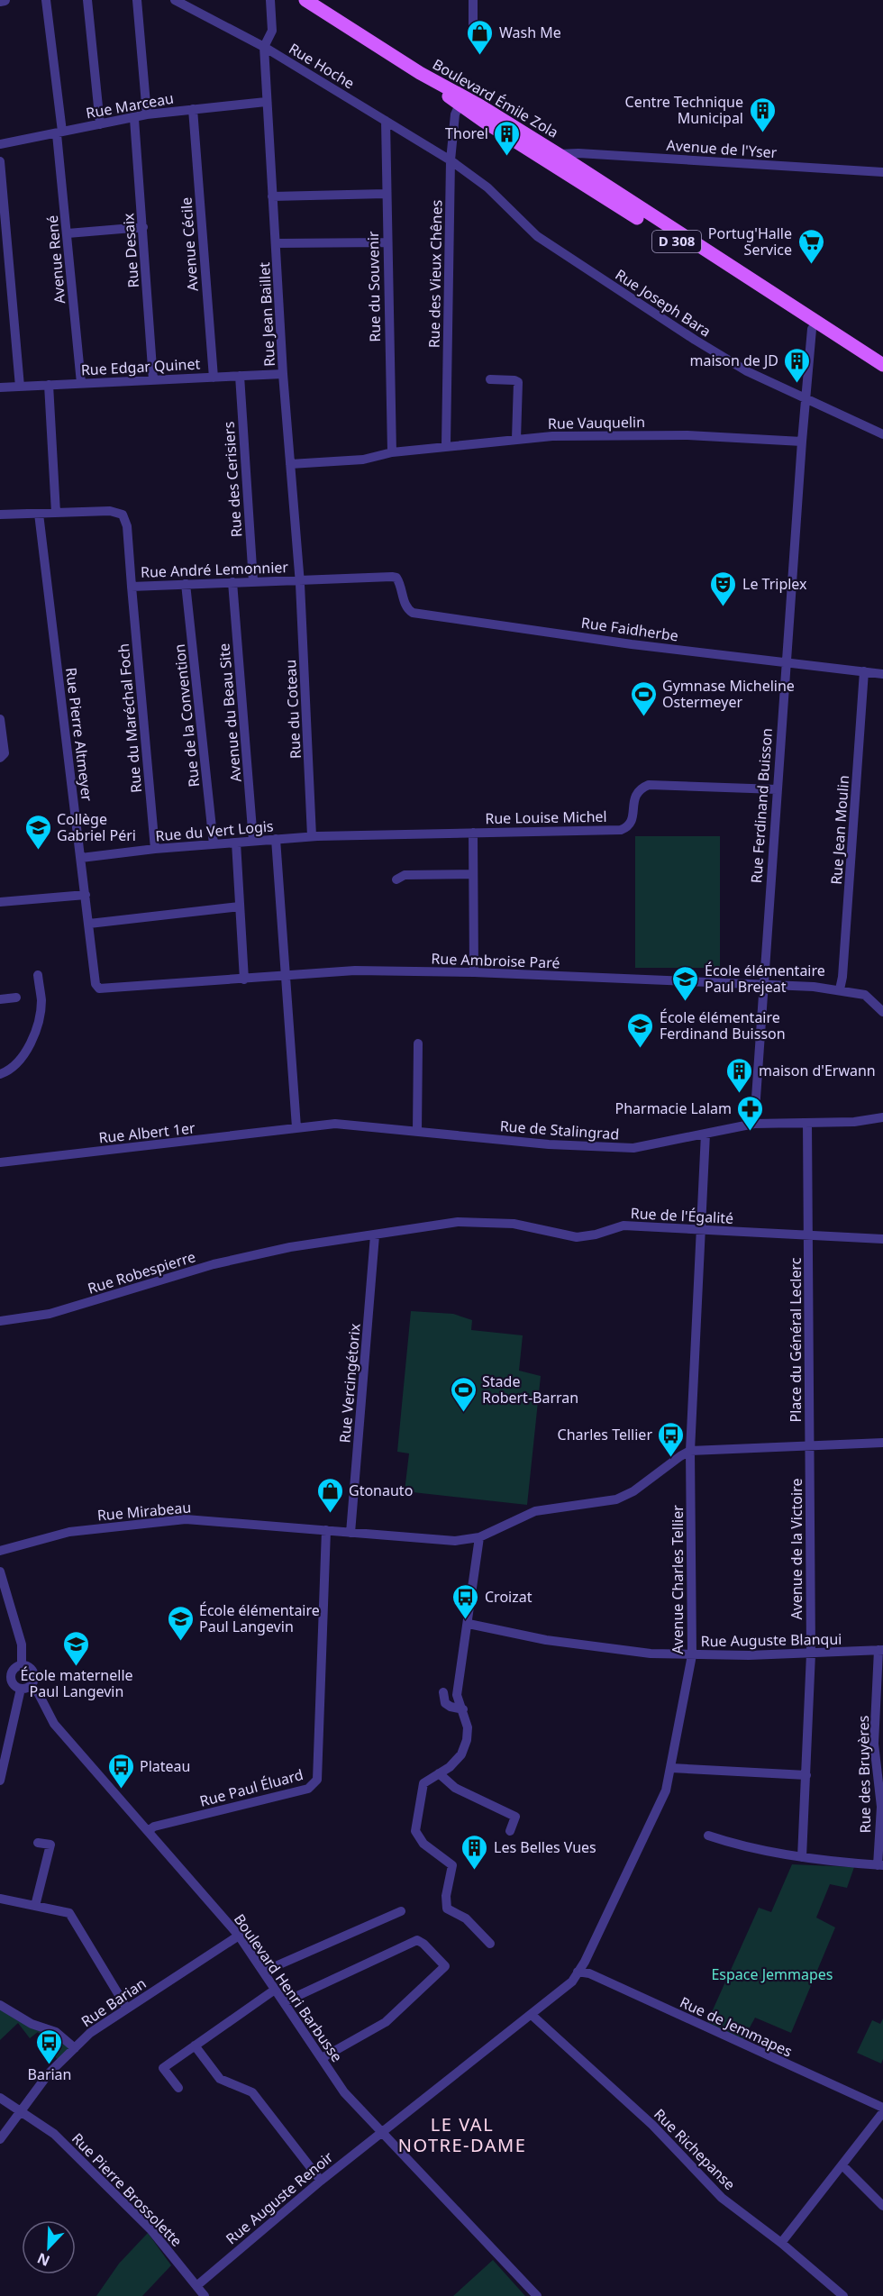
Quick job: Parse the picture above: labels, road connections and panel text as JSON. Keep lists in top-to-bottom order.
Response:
{
  "streets": {
    "main road": ["Boulevard Émile Zola", "D 308"],
    "street": [
      "Rue Hoche",
      "Rue Marceau",
      "Avenue de l'Yser",
      "Avenue Cécile",
      "Rue Desaix",
      "Avenue René",
      "Rue des Vieux Chênes",
      "Rue du Souvenir",
      "Rue Joseph Bara",
      "Rue Jean Baillet",
      "Rue Edgar Quinet",
      "Rue Vauquelin",
      "Rue des Cerisiers",
      "Rue André Lemonnier",
      "Rue Faidherbe",
      "Rue du Coteau",
      "Avenue du Beau Site",
      "Rue de la Convention",
      "Rue du Maréchal Foch",
      "Rue Pierre Altmeyer",
      "Rue Ferdinand Buisson",
      "Rue Louise Michel",
      "Rue Jean Moulin",
      "Rue du Vert Logis",
      "Rue Ambroise Paré",
      "Rue de Stalingrad",
      "Rue Albert 1er",
      "Rue de l'Égalité",
      "Rue Robespierre",
      "Place du Général Leclerc",
      "Rue Vercingétorix",
      "Rue Mirabeau",
      "Avenue de la Victoire",
      "Avenue Charles Tellier",
      "Rue Auguste Blanqui",
      "Rue des Bruyères",
      "Rue Paul Éluard",
      "Boulevard Henri Barbusse",
      "Rue Barian",
      "Rue de Jemmapes",
      "Rue Richepanse",
      "Rue Pierre Brossolette",
      "Rue Auguste Renoir"
    ]
  },
  "crossings": [
    ["Rue Hoche", "Rue des Vieux Chênes"],
    ["Rue Hoche", "Rue du Souvenir"],
    ["Rue Hoche", "Rue Joseph Bara"],
    ["Rue Hoche", "Rue Jean Baillet"],
    ["Boulevard Émile Zola", "Avenue de l'Yser"],
    ["Boulevard Émile Zola", "D 308"],
    ["Boulevard Émile Zola", "Rue des Vieux Chênes"],
    ["Boulevard Émile Zola", "Rue Ferdinand Buisson"],
    ["Rue Marceau", "Avenue Cécile"],
    ["Rue Marceau", "Rue Desaix"],
    ["Rue Marceau", "Avenue René"],
    ["Rue Marceau", "Rue Jean Baillet"],
    ["Avenue Cécile", "Rue Edgar Quinet"],
    ["Rue Desaix", "Rue Edgar Quinet"],
    ["Avenue René", "Rue Edgar Quinet"],
    ["Rue des Vieux Chênes", "Rue Joseph Bara"],
    ["Rue des Vieux Chênes", "Rue Vauquelin"],
    ["Rue du Souvenir", "Rue Vauquelin"],
    ["Rue Joseph Bara", "Rue Ferdinand Buisson"],
    ["Rue Jean Baillet", "Rue Edgar Quinet"],
    ["Rue Jean Baillet", "Rue Vauquelin"],
    ["Rue Jean Baillet", "Rue André Lemonnier"],
    ["Rue Jean Baillet", "Rue du Coteau"],
    ["Rue Edgar Quinet", "Rue des Cerisiers"],
    ["Rue Vauquelin", "Rue Ferdinand Buisson"],
    ["Rue des Cerisiers", "Rue André Lemonnier"],
    ["Rue André Lemonnier", "Rue Faidherbe"],
    ["Rue André Lemonnier", "Rue du Coteau"],
    ["Rue André Lemonnier", "Avenue du Beau Site"],
    ["Rue André Lemonnier", "Rue de la Convention"],
    ["Rue André Lemonnier", "Rue du Maréchal Foch"],
    ["Rue André Lemonnier", "Rue Pierre Altmeyer"],
    ["Rue Faidherbe", "Rue Ferdinand Buisson"],
    ["Rue Faidherbe", "Rue Jean Moulin"],
    ["Rue du Coteau", "Rue du Vert Logis"],
    ["Avenue du Beau Site", "Rue du Vert Logis"],
    ["Rue de la Convention", "Rue du Vert Logis"],
    ["Rue du Maréchal Foch", "Rue du Vert Logis"],
    ["Rue Pierre Altmeyer", "Rue du Vert Logis"],
    ["Rue Pierre Altmeyer", "Rue Ambroise Paré"],
    ["Rue Ferdinand Buisson", "Rue Louise Michel"],
    ["Rue Ferdinand Buisson", "Rue Ambroise Paré"],
    ["Rue Ferdinand Buisson", "Rue de Stalingrad"],
    ["Rue Louise Michel", "Rue du Vert Logis"],
    ["Rue Jean Moulin", "Rue Ambroise Paré"],
    ["Rue de Stalingrad", "Rue Albert 1er"],
    ["Rue de Stalingrad", "Avenue Charles Tellier"],
    ["Rue de l'Égalité", "Rue Robespierre"],
    ["Rue de l'Égalité", "Place du Général Leclerc"],
    ["Rue de l'Égalité", "Rue Vercingétorix"],
    ["Rue de l'Égalité", "Avenue Charles Tellier"],
    ["Place du Général Leclerc", "Avenue de la Victoire"],
    ["Rue Vercingétorix", "Rue Mirabeau"],
    ["Rue Mirabeau", "Avenue Charles Tellier"],
    ["Rue Mirabeau", "Rue Paul Éluard"],
    ["Avenue de la Victoire", "Rue Auguste Blanqui"],
    ["Avenue Charles Tellier", "Rue Auguste Blanqui"],
    ["Avenue Charles Tellier", "Rue de Jemmapes"],
    ["Avenue Charles Tellier", "Rue Richepanse"],
    ["Avenue Charles Tellier", "Rue Auguste Renoir"],
    ["Rue Auguste Blanqui", "Rue des Bruyères"],
    ["Rue Paul Éluard", "Boulevard Henri Barbusse"],
    ["Boulevard Henri Barbusse", "Rue Barian"],
    ["Boulevard Henri Barbusse", "Rue Auguste Renoir"],
    ["Rue Barian", "Rue Pierre Brossolette"],
    ["Rue Richepanse", "Rue Auguste Renoir"],
    ["Rue Pierre Brossolette", "Rue Auguste Renoir"]
  ],
  "districts": ["LE VAL NOTRE-DAME"],
  "parks": ["Espace Jemmapes"],
  "places": {
    "shop": ["Wash Me", "Gtonauto"],
    "building": [
      "Centre Technique Municipal",
      "Thorel",
      "maison de JD",
      "maison d'Erwann",
      "Les Belles Vues"
    ],
    "supermarket": ["Portug'Halle Service"],
    "theatre": ["Le Triplex"],
    "sports": ["Gymnase Micheline Ostermeyer", "Stade Robert-Barran"],
    "school or university": [
      "Collège Gabriel Péri",
      "École élémentaire Paul Brejeat",
      "École élémentaire Ferdinand Buisson",
      "École élémentaire Paul Langevin",
      "École maternelle Paul Langevin"
    ],
    "pharmacy": ["Pharmacie Lalam"],
    "bus stop": [
      "Charles Tellier",
      "Croizat",
      "Plateau",
      "Barian"
    ]
  },
  "north": "bottom left"
}
